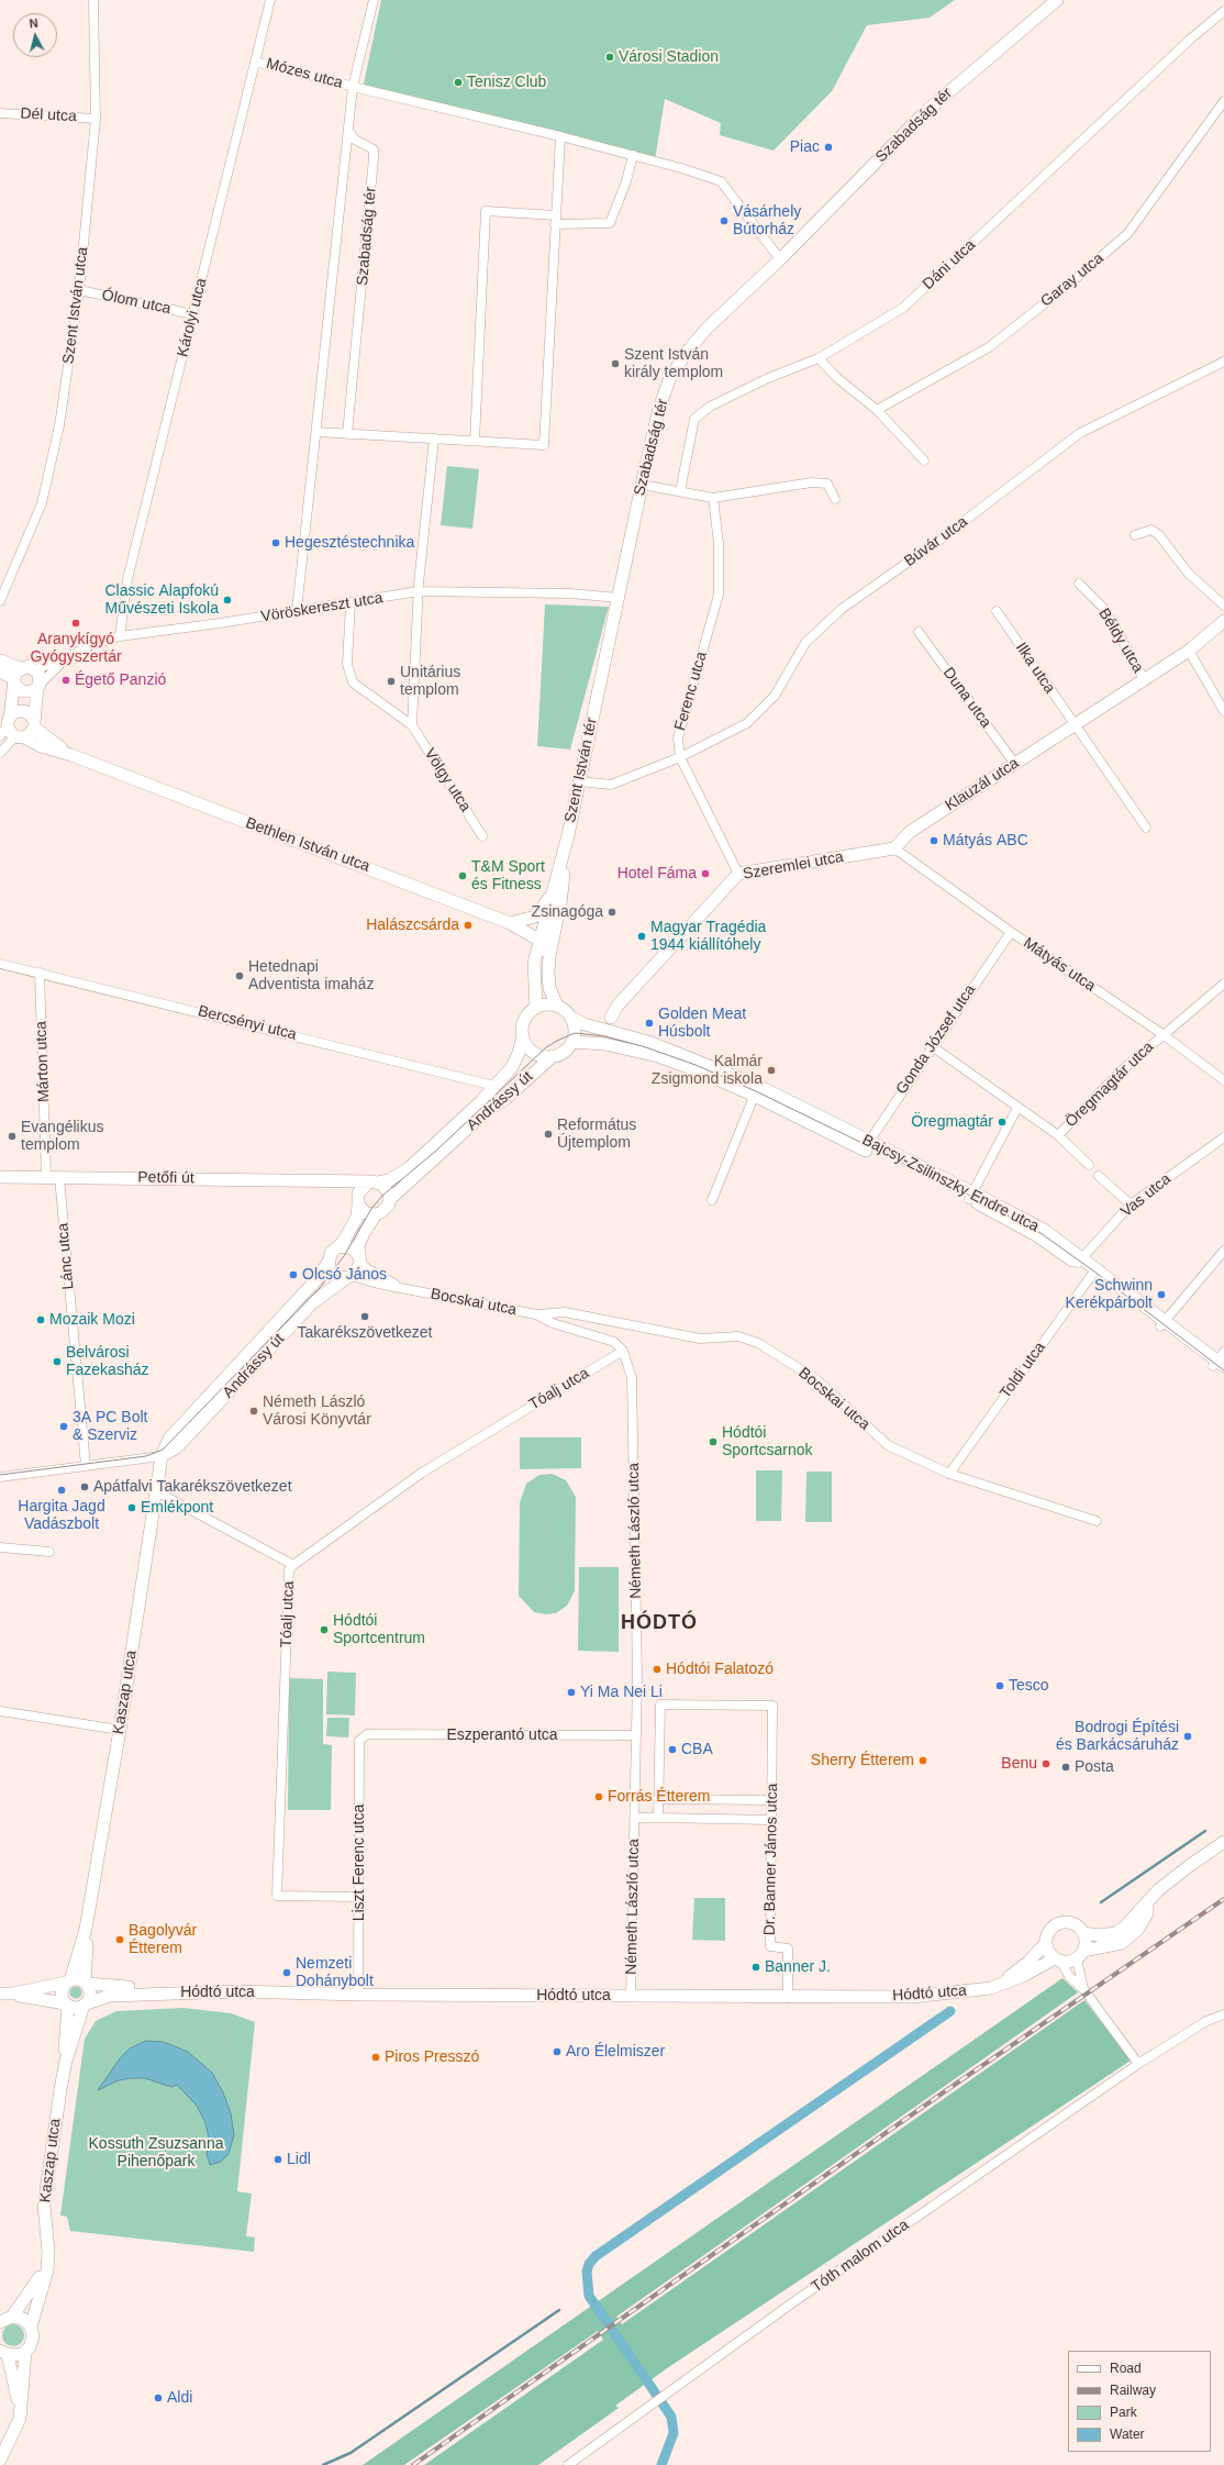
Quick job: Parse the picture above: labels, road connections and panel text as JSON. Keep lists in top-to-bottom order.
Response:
{
  "streets": {
    "street": [
      "Mózes utca",
      "Dél utca",
      "Szabadság tér",
      "Dáni utca",
      "Garay utca",
      "Ólom utca",
      "Szent István utca",
      "Károlyi utca",
      "Búvár utca",
      "Vöröskereszt utca",
      "Béldy utca",
      "Ilka utca",
      "Ferenc utca",
      "Duna utca",
      "Szent István tér",
      "Völgy utca",
      "Klauzál utca",
      "Bethlen István utca",
      "Szeremlei utca",
      "Mátyás utca",
      "Bercsényi utca",
      "Gonda József utca",
      "Márton utca",
      "Öregmagtár utca",
      "Andrássy út",
      "Petőfi út",
      "Bajcsy-Zsilinszky Endre utca",
      "Vas utca",
      "Lánc utca",
      "Bocskai utca",
      "Toldi utca",
      "Tóalj utca",
      "Németh László utca",
      "Kaszap utca",
      "Eszperantó utca",
      "Dr. Banner János utca",
      "Liszt Ferenc utca",
      "Hódtó utca",
      "Tóth malom utca"
    ]
  },
  "crossings": [
    ["Mózes utca", "Szabadság tér"],
    ["Mózes utca", "Károlyi utca"],
    ["Dél utca", "Szent István utca"],
    ["Szabadság tér", "Vöröskereszt utca"],
    ["Szabadság tér", "Szent István tér"],
    ["Ólom utca", "Szent István utca"],
    ["Ólom utca", "Károlyi utca"],
    ["Károlyi utca", "Vöröskereszt utca"],
    ["Búvár utca", "Ferenc utca"],
    ["Búvár utca", "Szent István tér"],
    ["Vöröskereszt utca", "Szent István tér"],
    ["Vöröskereszt utca", "Völgy utca"],
    ["Béldy utca", "Klauzál utca"],
    ["Ilka utca", "Klauzál utca"],
    ["Ferenc utca", "Szeremlei utca"],
    ["Duna utca", "Klauzál utca"],
    ["Szent István tér", "Bethlen István utca"],
    ["Szent István tér", "Andrássy út"],
    ["Szent István tér", "Bajcsy-Zsilinszky Endre utca"],
    ["Klauzál utca", "Szeremlei utca"],
    ["Klauzál utca", "Mátyás utca"],
    ["Szeremlei utca", "Mátyás utca"],
    ["Szeremlei utca", "Bajcsy-Zsilinszky Endre utca"],
    ["Mátyás utca", "Gonda József utca"],
    ["Mátyás utca", "Öregmagtár utca"],
    ["Bercsényi utca", "Márton utca"],
    ["Bercsényi utca", "Andrássy út"],
    ["Gonda József utca", "Öregmagtár utca"],
    ["Gonda József utca", "Bajcsy-Zsilinszky Endre utca"],
    ["Márton utca", "Petőfi út"],
    ["Andrássy út", "Petőfi út"],
    ["Andrássy út", "Bajcsy-Zsilinszky Endre utca"],
    ["Andrássy út", "Lánc utca"],
    ["Andrássy út", "Bocskai utca"],
    ["Andrássy út", "Kaszap utca"],
    ["Petőfi út", "Lánc utca"],
    ["Bajcsy-Zsilinszky Endre utca", "Vas utca"],
    ["Bajcsy-Zsilinszky Endre utca", "Toldi utca"],
    ["Bocskai utca", "Toldi utca"],
    ["Bocskai utca", "Tóalj utca"],
    ["Bocskai utca", "Németh László utca"],
    ["Tóalj utca", "Németh László utca"],
    ["Tóalj utca", "Liszt Ferenc utca"],
    ["Németh László utca", "Eszperantó utca"],
    ["Németh László utca", "Dr. Banner János utca"],
    ["Németh László utca", "Hódtó utca"],
    ["Kaszap utca", "Hódtó utca"],
    ["Eszperantó utca", "Liszt Ferenc utca"],
    ["Dr. Banner János utca", "Hódtó utca"],
    ["Liszt Ferenc utca", "Hódtó utca"]
  ],
  "districts": ["HÓDTÓ"],
  "parks": ["Kossuth Zsuzsanna Pihenőpark"],
  "places": [
    "Városi Stadion",
    "Tenisz Club",
    "Piac",
    "Vásárhely Bútorház",
    "Szent István király templom",
    "Hegesztéstechnika",
    "Classic Alapfokú Művészeti Iskola",
    "Aranykígyó Gyógyszertár",
    "Égető Panzió",
    "Unitárius templom",
    "Mátyás ABC",
    "Hotel Fáma",
    "T&M Sport és Fitness",
    "Zsinagóga",
    "Halászcsárda",
    "Magyar Tragédia 1944 kiállítóhely",
    "Hetednapi Adventista imaház",
    "Golden Meat Húsbolt",
    "Kalmár Zsigmond iskola",
    "Öregmagtár",
    "Református Újtemplom",
    "Evangélikus templom",
    "Olcsó János",
    "Schwinn Kerékpárbolt",
    "Takarékszövetkezet",
    "Mozaik Mozi",
    "Belvárosi Fazekasház",
    "Németh László Városi Könyvtár",
    "3A PC Bolt & Szerviz",
    "Hódtói Sportcsarnok",
    "Apátfalvi Takarékszövetkezet",
    "Hargita Jagd Vadászbolt",
    "Emlékpont",
    "Hódtói Sportcentrum",
    "Hódtói Falatozó",
    "Tesco",
    "Yi Ma Nei Li",
    "Bodrogi Építési és Barkácsáruház",
    "CBA",
    "Sherry Étterem",
    "Benu",
    "Posta",
    "Forrás Étterem",
    "Bagolyvár Étterem",
    "Banner J.",
    "Nemzeti Dohánybolt",
    "Aro Élelmiszer",
    "Piros Presszó",
    "Lidl",
    "Aldi"
  ],
  "legend": [
    "Road",
    "Railway",
    "Park",
    "Water"
  ],
  "north": "top"
}
